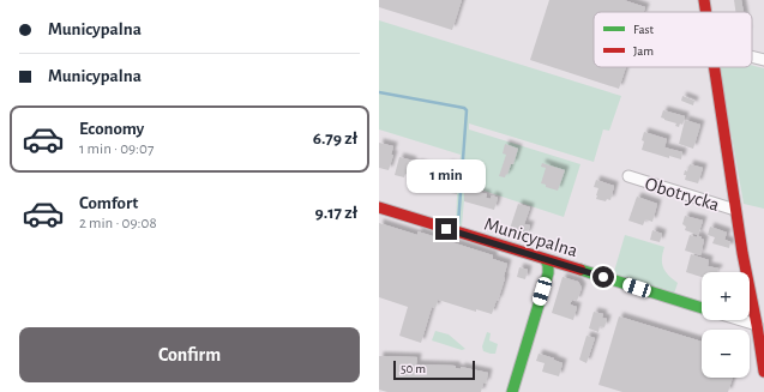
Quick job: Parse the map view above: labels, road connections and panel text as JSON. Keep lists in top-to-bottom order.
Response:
{
  "streets": {
    "street": ["Obotrycka", "Municypalna"]
  },
  "legend": ["Fast", "Jam"],
  "scale_bar": "50 m",
  "page": {
    "banner": ["Municypalna", "Municypalna"],
    "list": [
      {
        "name": "Economy",
        "note": "1 min · 09:07",
        "value": "6.79 zł"
      },
      {
        "name": "Comfort",
        "note": "2 min · 09:08",
        "value": "9.17 zł"
      }
    ],
    "bubble": "1 min",
    "map_buttons": ["+", "−"],
    "buttons": "Confirm",
    "scale": "50 m"
  }
}
